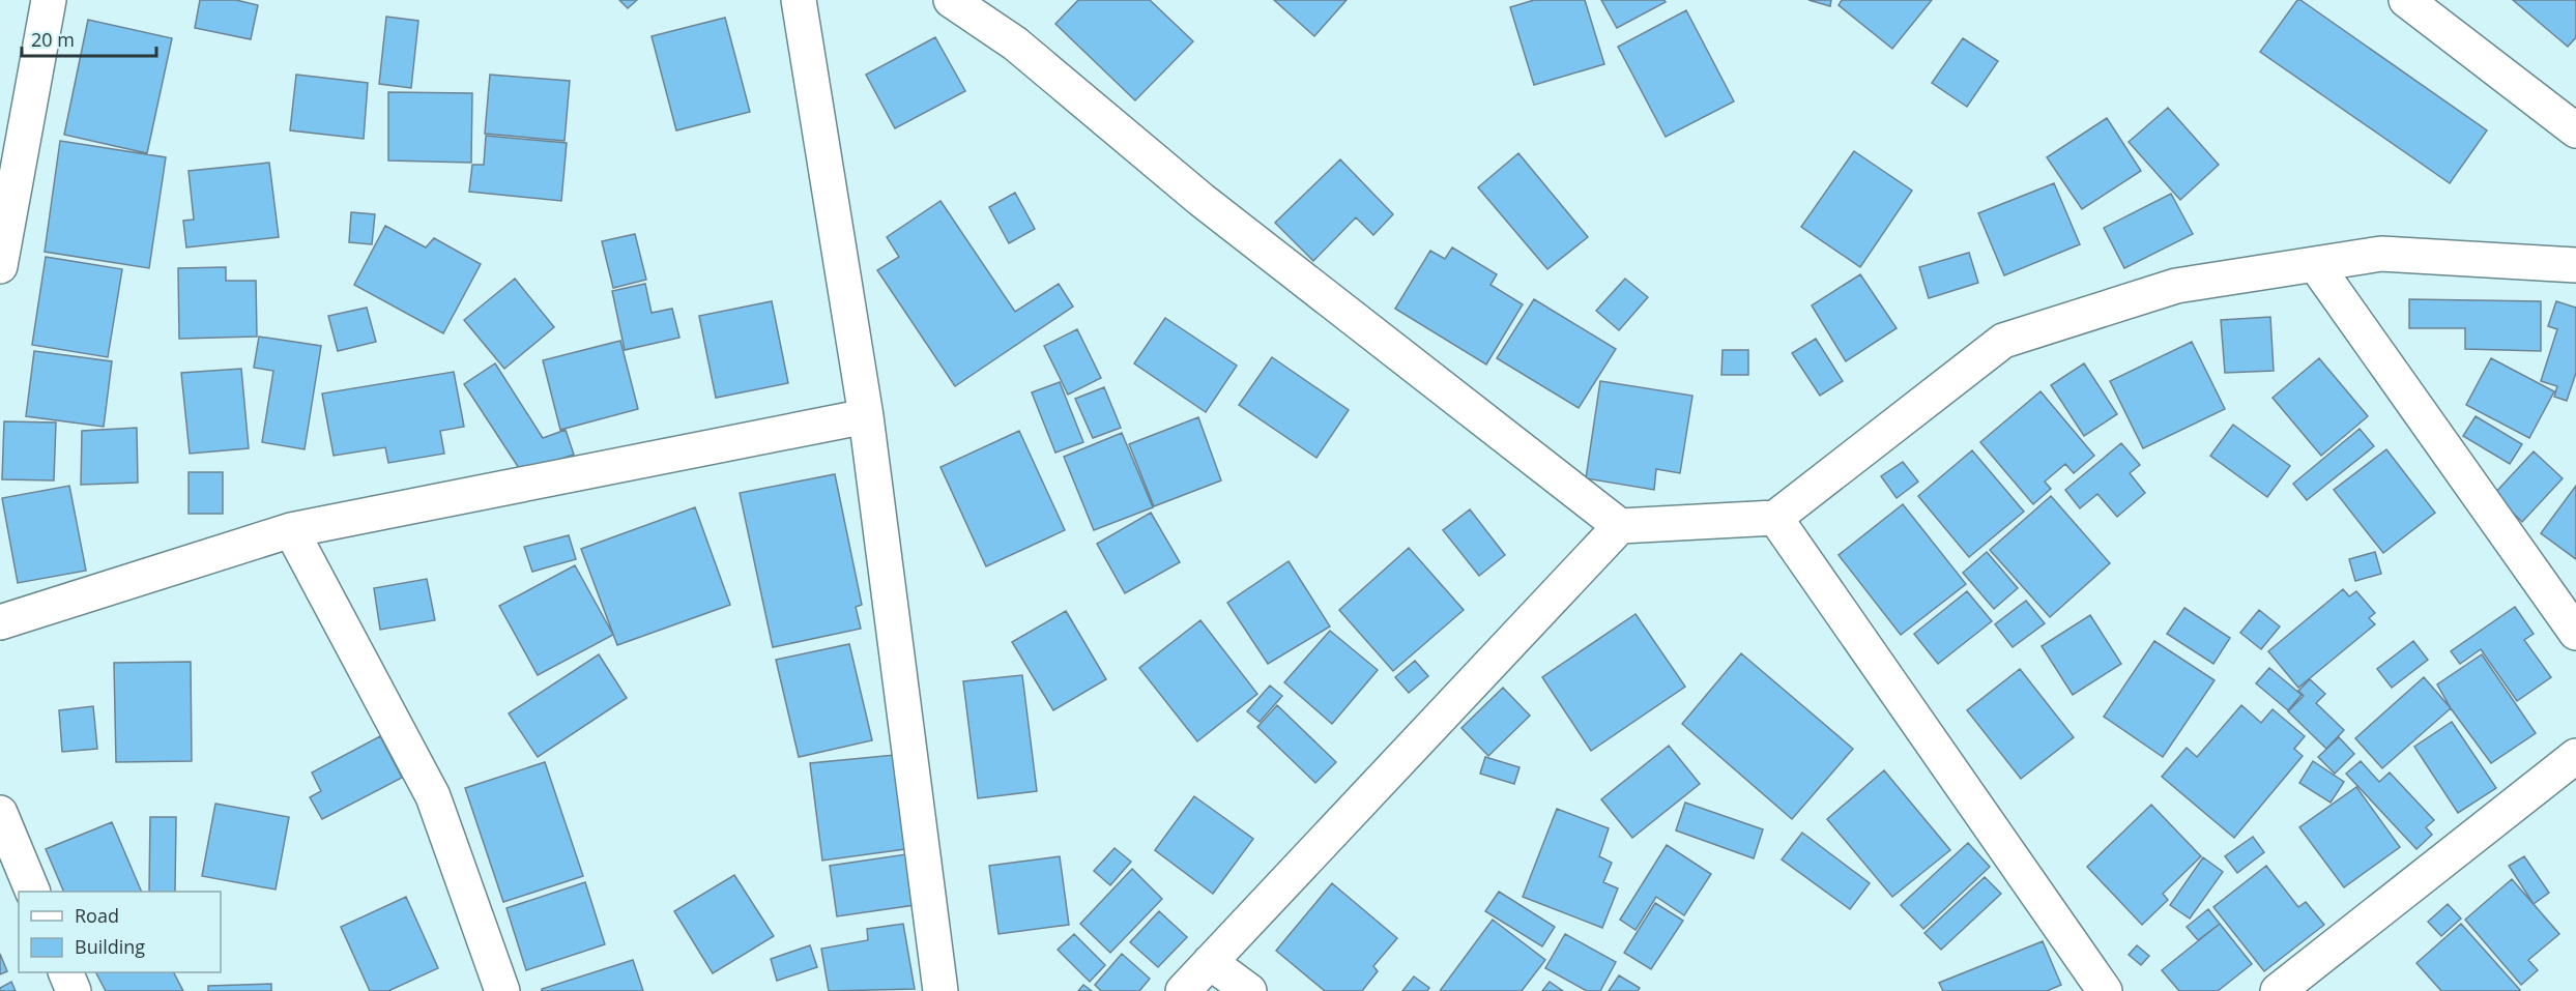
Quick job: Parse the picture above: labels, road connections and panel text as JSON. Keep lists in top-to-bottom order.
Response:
{
  "legend": ["Road", "Building"],
  "scale_bar": "20 m"
}
